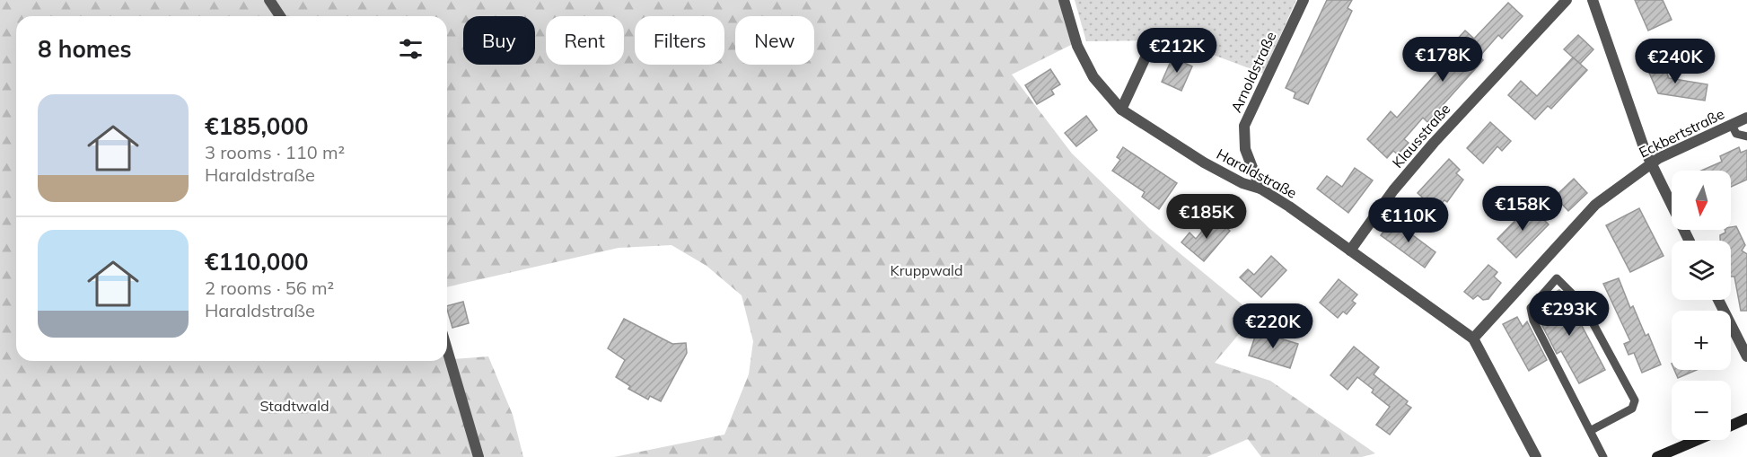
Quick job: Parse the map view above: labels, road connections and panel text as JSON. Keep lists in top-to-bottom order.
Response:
{
  "streets": {
    "street": [
      "Arnoldstraße",
      "Eckbertstraße",
      "Klausstraße",
      "Haraldstraße"
    ]
  },
  "crossings": [
    ["Arnoldstraße", "Haraldstraße"],
    ["Eckbertstraße", "Haraldstraße"],
    ["Klausstraße", "Haraldstraße"]
  ],
  "parks": ["Kruppwald", "Stadtwald"],
  "north": "bottom",
  "page": {
    "chip": [
      "Buy",
      "Rent",
      "Filters",
      "New"
    ],
    "heading": "8 homes",
    "price": [
      "€212K",
      "€178K",
      "€240K",
      "€158K",
      "€185K",
      "€110K",
      "€293K",
      "€220K"
    ],
    "list": [
      {
        "name": "€185,000",
        "note": "3 rooms · 110 m² · Haraldstraße"
      },
      {
        "name": "€110,000",
        "note": "2 rooms · 56 m² · Haraldstraße"
      }
    ],
    "map_buttons": ["+", "−"]
  }
}
